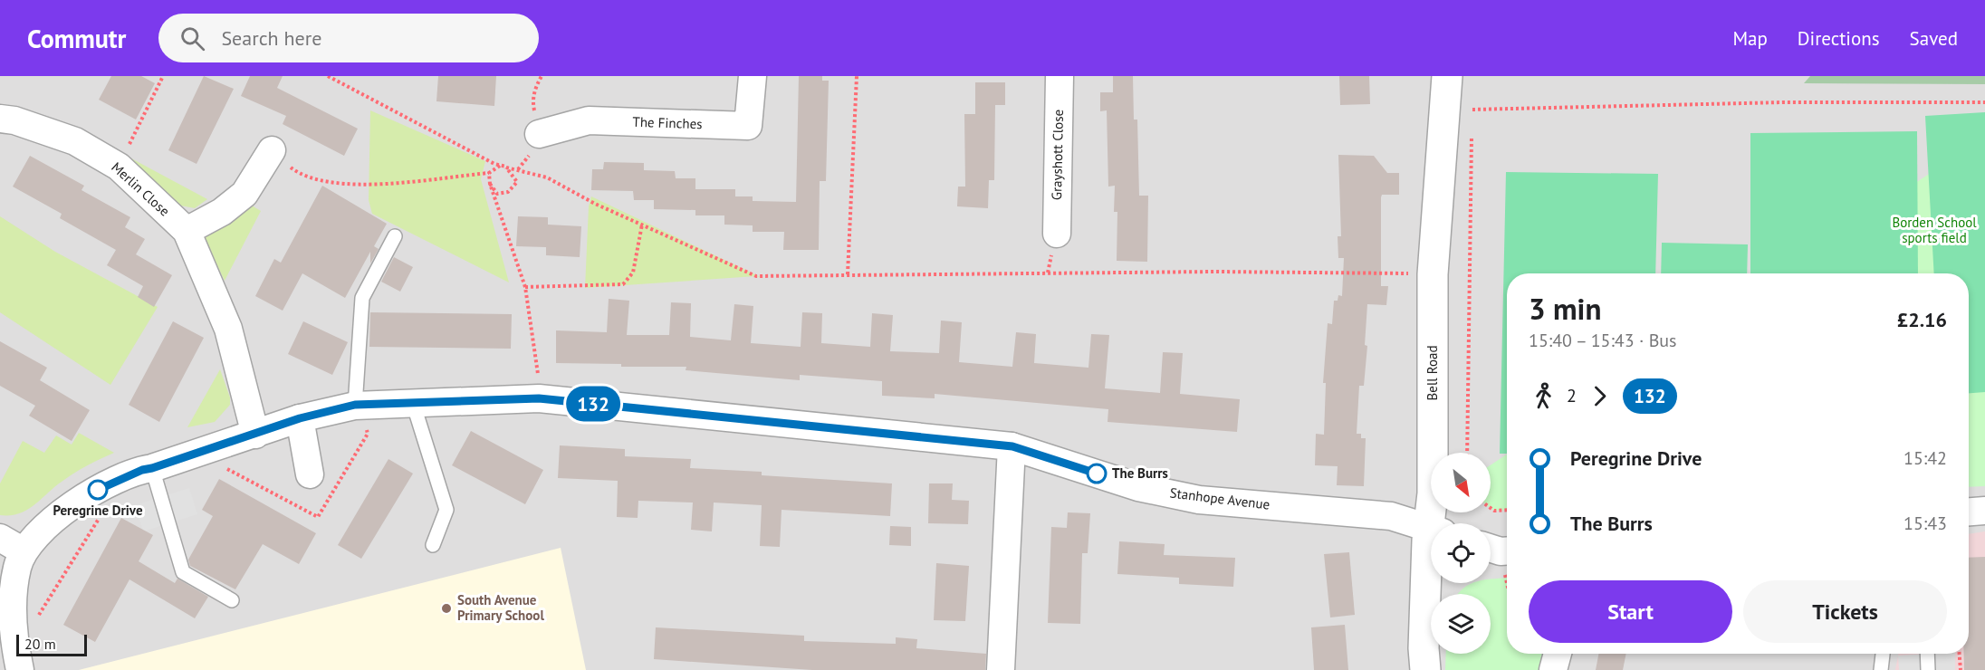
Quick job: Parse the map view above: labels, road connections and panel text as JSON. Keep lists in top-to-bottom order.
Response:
{
  "streets": {
    "street": [
      "The Finches",
      "Grayshott Close",
      "Merlin Close",
      "Bell Road",
      "Stanhope Avenue"
    ]
  },
  "crossings": [
    ["Merlin Close", "Stanhope Avenue"]
  ],
  "parks": ["Borden School sports field"],
  "places": ["The Burrs", "Peregrine Drive", "South Avenue Primary School"],
  "lines": ["bus line 132"],
  "scale_bar": "20 m",
  "north": "bottom right",
  "page": {
    "header": "Commutr",
    "search": "Search here",
    "nav": ["Map", "Directions", "Saved"],
    "on_map": "132",
    "heading": ["3 min", "15:40 – 15:43 · Bus", "£2.16"],
    "legs": ["2", "132"],
    "list": [
      {
        "name": "Peregrine Drive",
        "value": "15:42"
      },
      {
        "name": "The Burrs",
        "value": "15:43"
      }
    ],
    "buttons": ["Start", "Tickets"],
    "scale": "20 m"
  }
}
